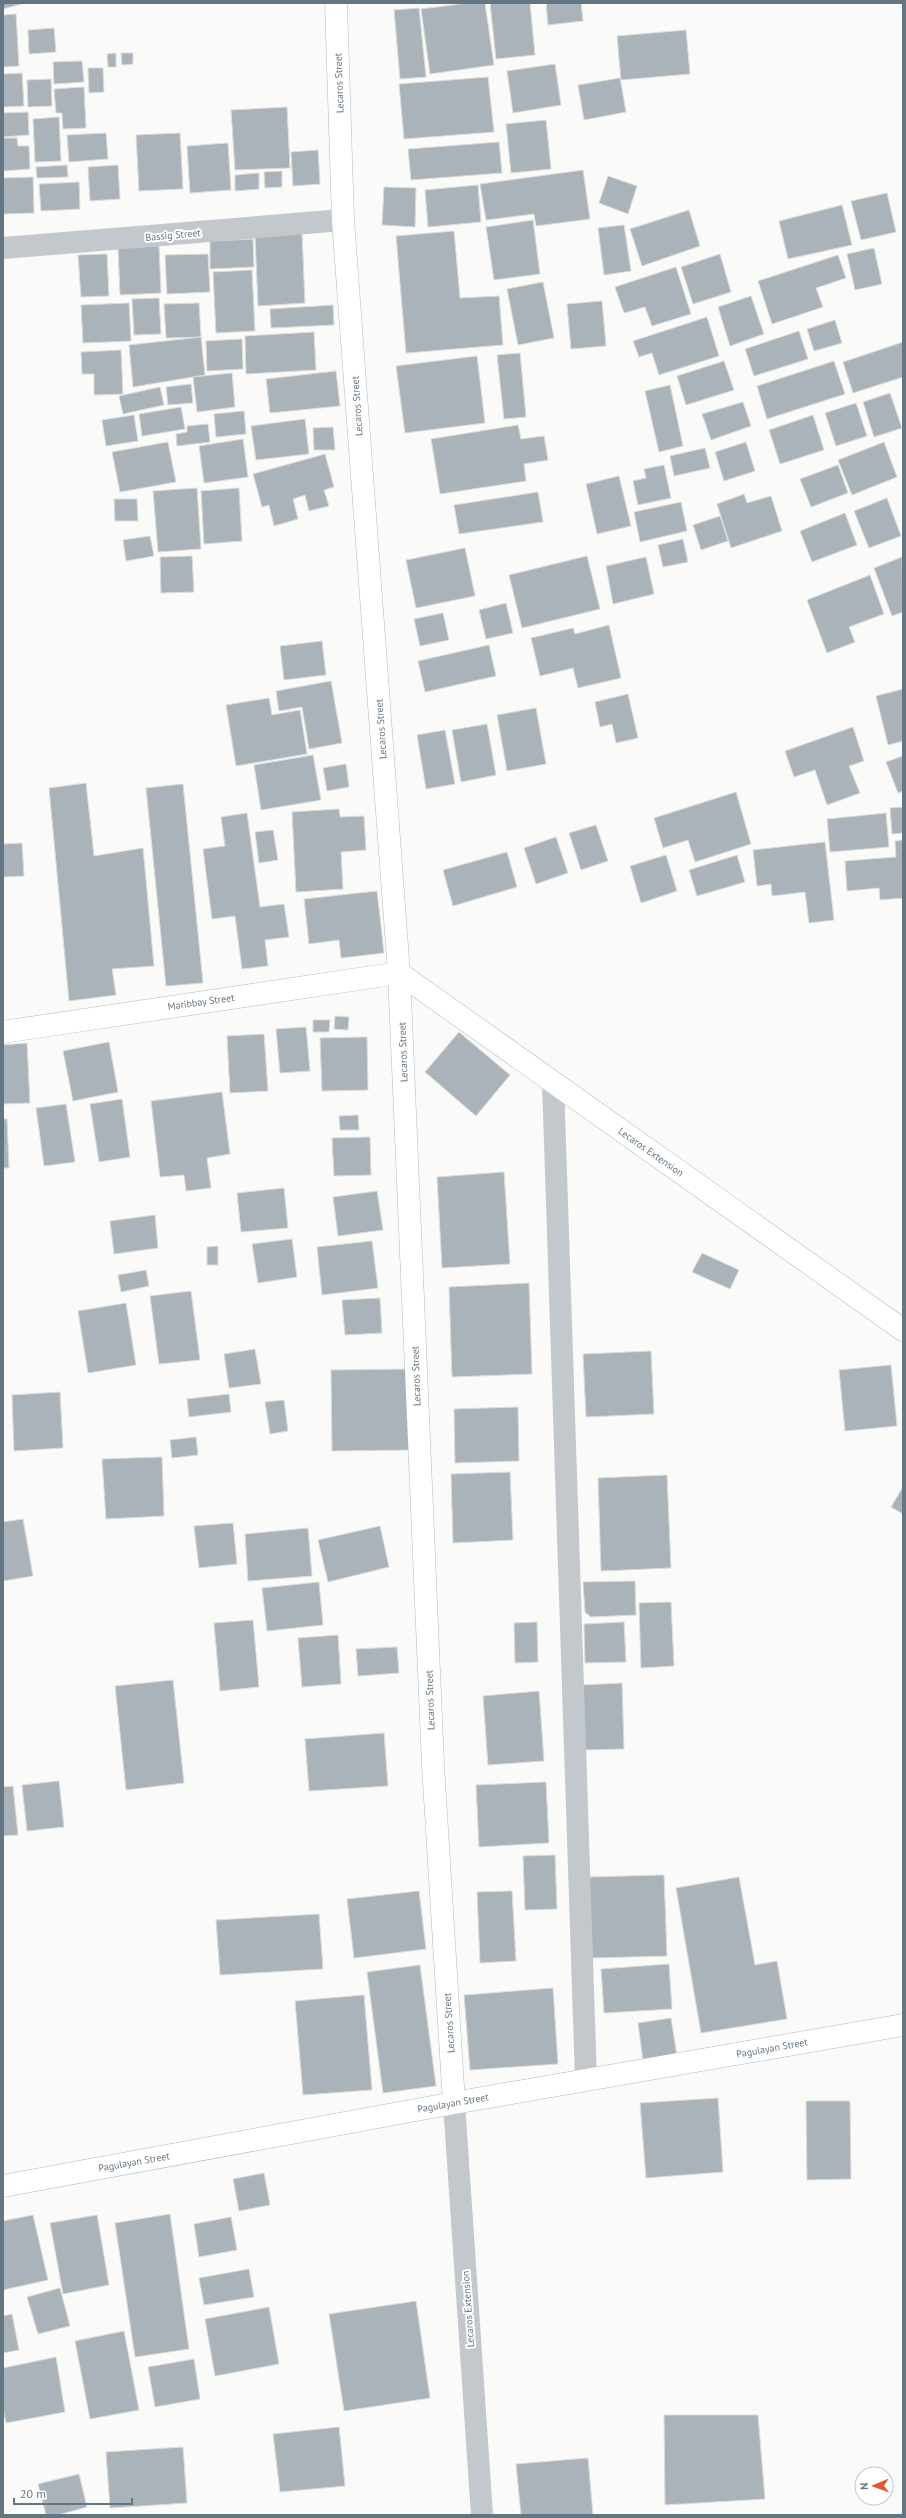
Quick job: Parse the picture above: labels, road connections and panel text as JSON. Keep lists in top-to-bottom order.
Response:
{
  "streets": {
    "street": [
      "Lecaros Street",
      "Bassig Street",
      "Maribbay Street",
      "Lecaros Extension",
      "Pagulayan Street"
    ]
  },
  "crossings": [
    ["Lecaros Street", "Bassig Street"],
    ["Lecaros Street", "Maribbay Street"],
    ["Lecaros Street", "Lecaros Extension"],
    ["Lecaros Street", "Pagulayan Street"],
    ["Maribbay Street", "Lecaros Extension"],
    ["Lecaros Extension", "Pagulayan Street"]
  ],
  "scale_bar": "20 m",
  "north": "left"
}
